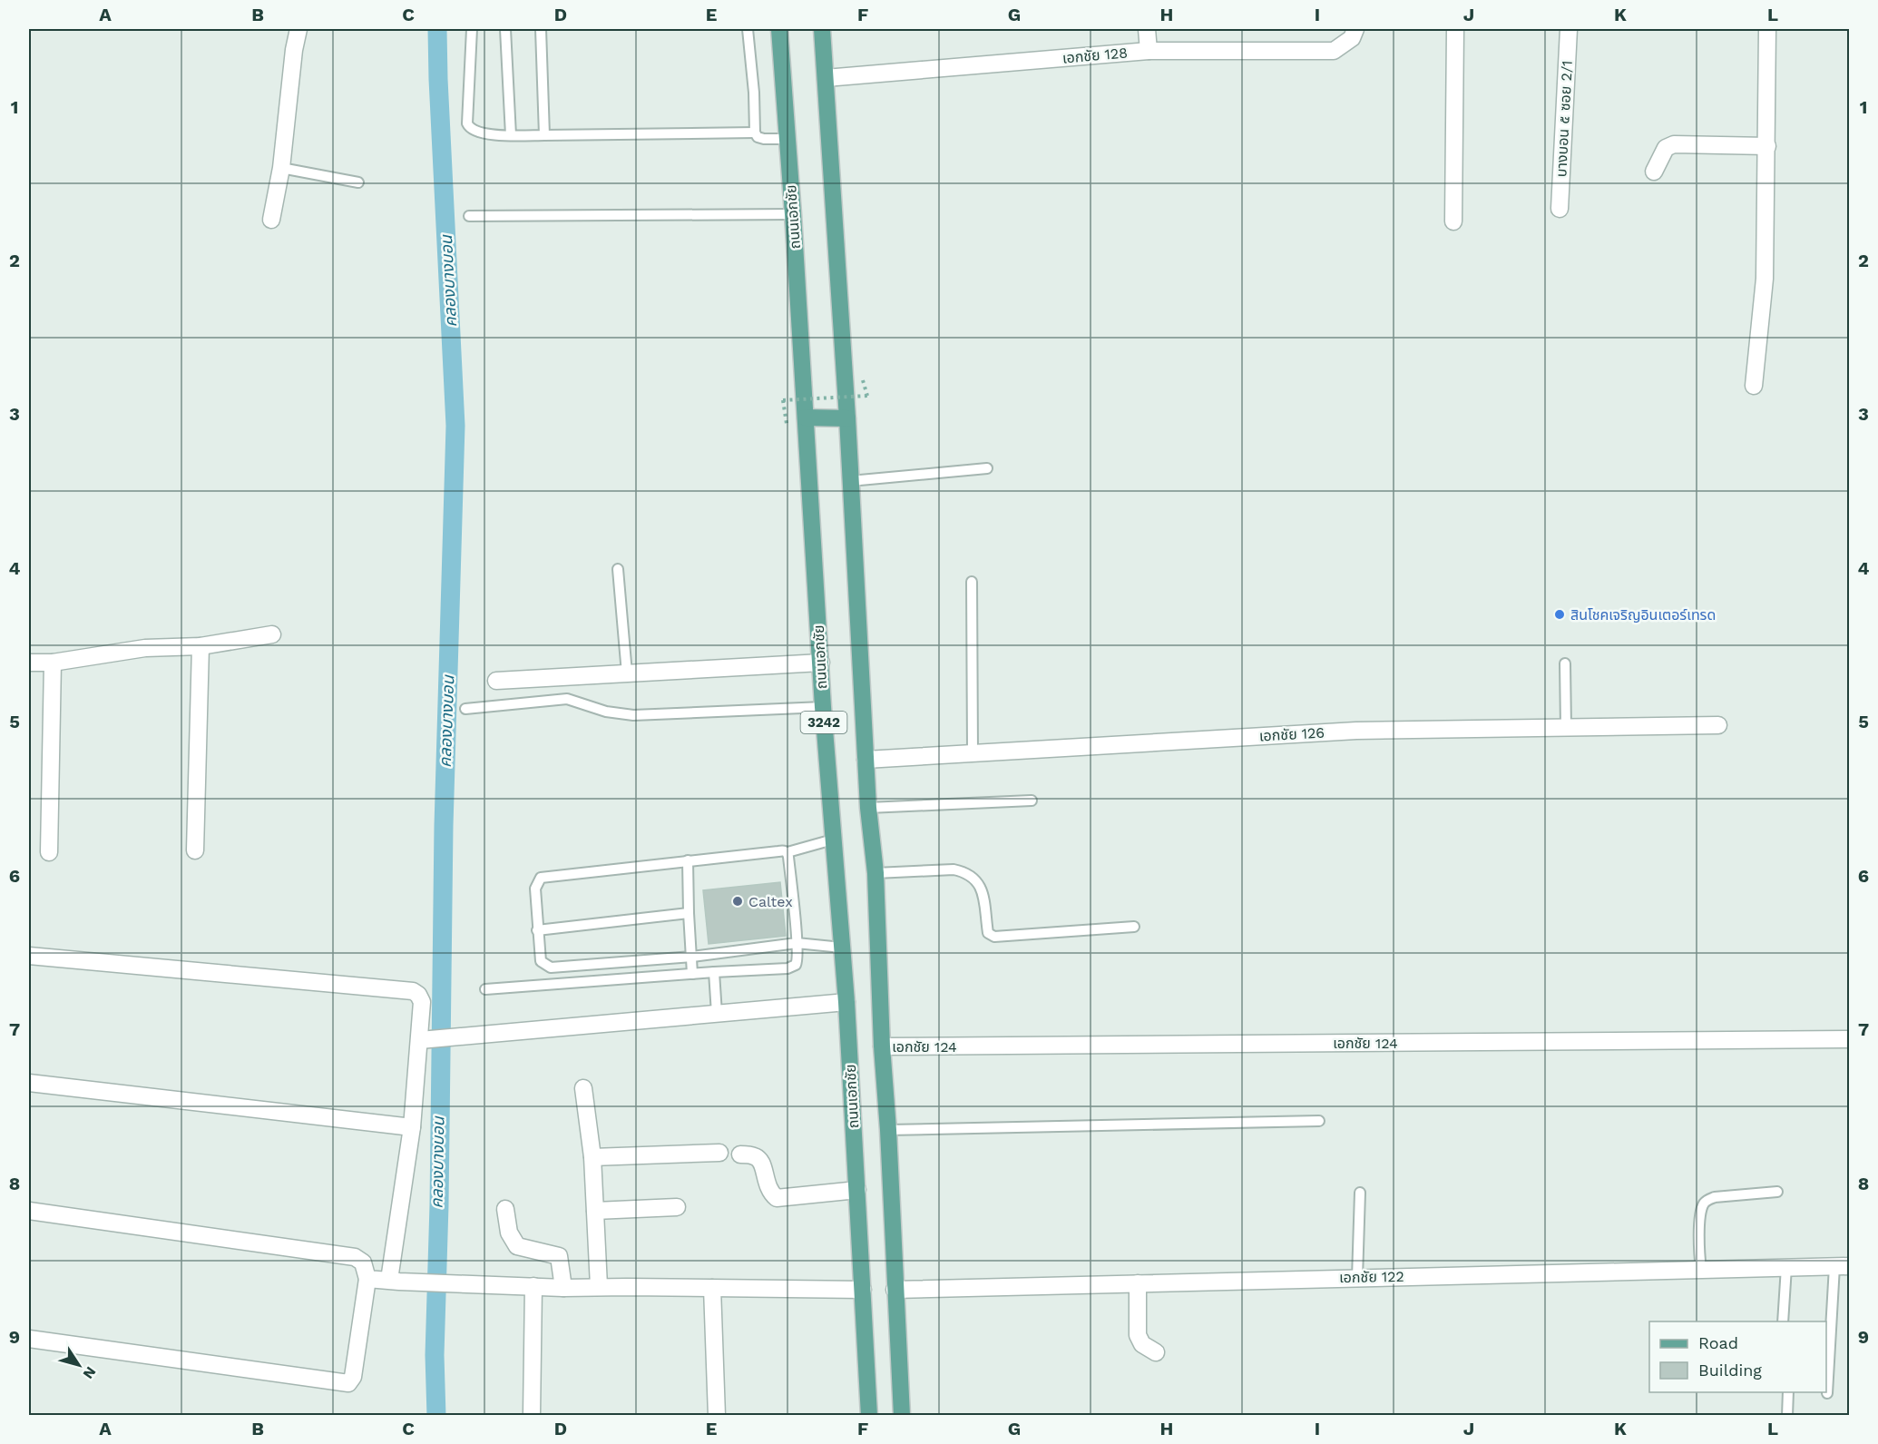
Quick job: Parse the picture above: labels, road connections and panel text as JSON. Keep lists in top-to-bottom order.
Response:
{
  "streets": {
    "main road": ["ถนนเอกชัย", "3242"],
    "street": [
      "เอกชัย 128",
      "บางบอน ๕ ซอย 2/1",
      "เอกชัย 126",
      "เอกชัย 124",
      "เอกชัย 122"
    ]
  },
  "crossings": [
    ["เอกชัย 128", "3242"],
    ["3242", "เอกชัย 126"],
    ["3242", "เอกชัย 124"],
    ["3242", "เอกชัย 122"]
  ],
  "water": ["คลองบางบอน"],
  "places": ["สินโชคเจริญอินเตอร์เทรด", "Caltex"],
  "legend": ["Road", "Building"],
  "north": "bottom right",
  "grid": {
    "columns": [
      "A",
      "B",
      "C",
      "D",
      "E",
      "F",
      "G",
      "H",
      "I",
      "J",
      "K",
      "L"
    ],
    "rows": [
      "1",
      "2",
      "3",
      "4",
      "5",
      "6",
      "7",
      "8",
      "9"
    ]
  }
}
